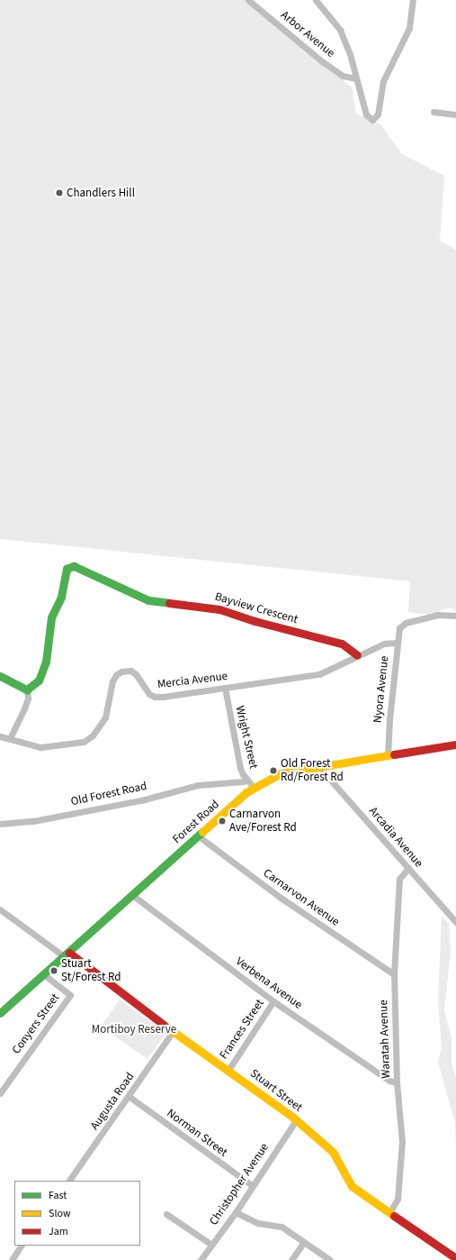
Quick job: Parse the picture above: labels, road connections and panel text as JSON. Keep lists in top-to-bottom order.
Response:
{
  "streets": {
    "street": [
      "Arbor Avenue",
      "Bayview Crescent",
      "Mercia Avenue",
      "Nyora Avenue",
      "Wright Street",
      "Old Forest Road",
      "Forest Road",
      "Arcadia Avenue",
      "Carnarvon Avenue",
      "Verbena Avenue",
      "Conyers Street",
      "Frances Street",
      "Waratah Avenue",
      "Stuart Street",
      "Augusta Road",
      "Norman Street",
      "Christopher Avenue"
    ]
  },
  "crossings": [
    ["Bayview Crescent", "Mercia Avenue"],
    ["Mercia Avenue", "Nyora Avenue"],
    ["Mercia Avenue", "Wright Street"],
    ["Nyora Avenue", "Forest Road"],
    ["Wright Street", "Forest Road"],
    ["Forest Road", "Arcadia Avenue"],
    ["Forest Road", "Carnarvon Avenue"],
    ["Forest Road", "Verbena Avenue"],
    ["Forest Road", "Conyers Street"],
    ["Forest Road", "Stuart Street"],
    ["Arcadia Avenue", "Waratah Avenue"],
    ["Carnarvon Avenue", "Waratah Avenue"],
    ["Verbena Avenue", "Frances Street"],
    ["Verbena Avenue", "Waratah Avenue"],
    ["Frances Street", "Stuart Street"],
    ["Waratah Avenue", "Stuart Street"],
    ["Stuart Street", "Augusta Road"],
    ["Stuart Street", "Christopher Avenue"],
    ["Augusta Road", "Norman Street"],
    ["Norman Street", "Christopher Avenue"]
  ],
  "parks": ["Mortiboy Reserve"],
  "places": [
    "Chandlers Hill",
    "Old Forest Rd/Forest Rd",
    "Carnarvon Ave/Forest Rd",
    "Stuart St/Forest Rd"
  ],
  "legend": ["Fast", "Slow", "Jam"]
}
